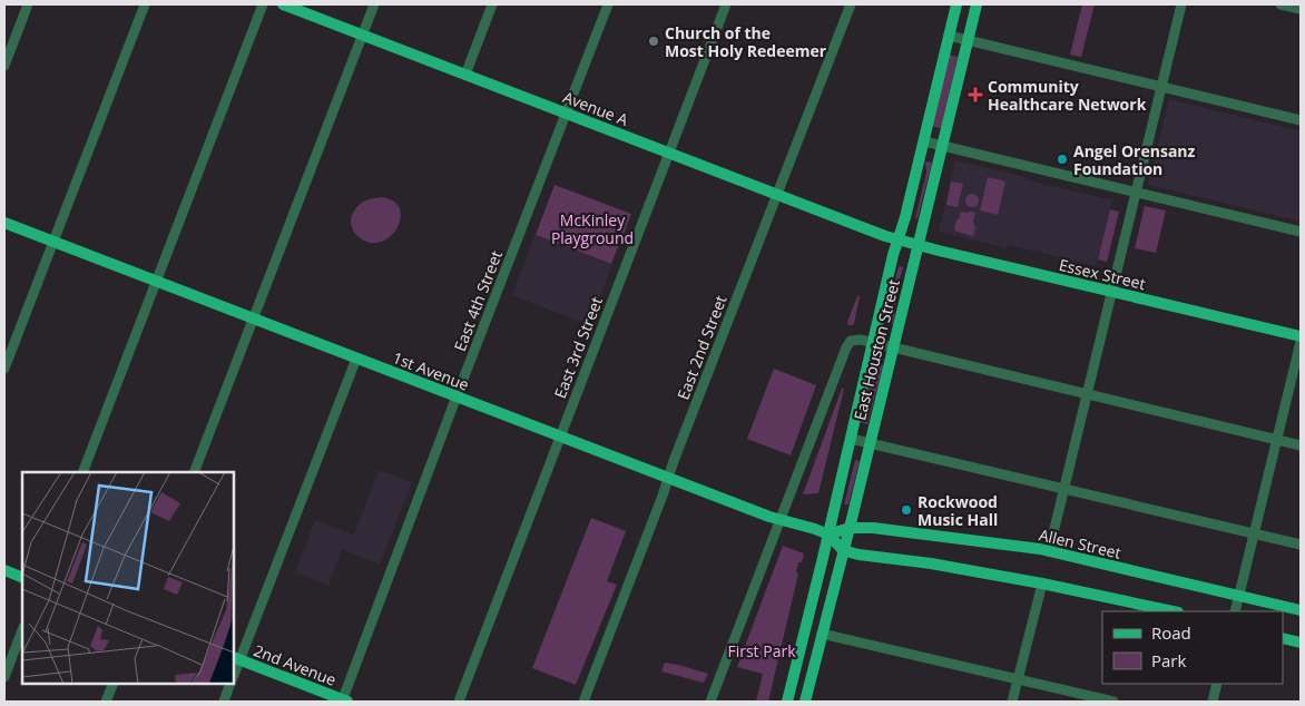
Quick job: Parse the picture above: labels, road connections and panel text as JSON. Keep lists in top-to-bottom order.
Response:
{
  "streets": {
    "main road": [
      "Avenue A",
      "Essex Street",
      "East Houston Street",
      "1st Avenue",
      "Allen Street",
      "2nd Avenue"
    ],
    "street": ["East 4th Street", "East 3rd Street", "East 2nd Street"]
  },
  "crossings": [
    ["Avenue A", "Essex Street"],
    ["Avenue A", "East 4th Street"],
    ["Avenue A", "East 3rd Street"],
    ["Avenue A", "East 2nd Street"],
    ["Avenue A", "East Houston Street"],
    ["Essex Street", "East Houston Street"],
    ["East 4th Street", "1st Avenue"],
    ["East 4th Street", "2nd Avenue"],
    ["East 3rd Street", "1st Avenue"],
    ["East 2nd Street", "1st Avenue"],
    ["East Houston Street", "1st Avenue"],
    ["East Houston Street", "Allen Street"]
  ],
  "parks": ["McKinley Playground", "First Park"],
  "places": {
    "other": ["Church of the Most Holy Redeemer", "Angel Orensanz Foundation", "Rockwood Music Hall"],
    "health": ["Community Healthcare Network"]
  },
  "legend": ["Road", "Park"]
}
